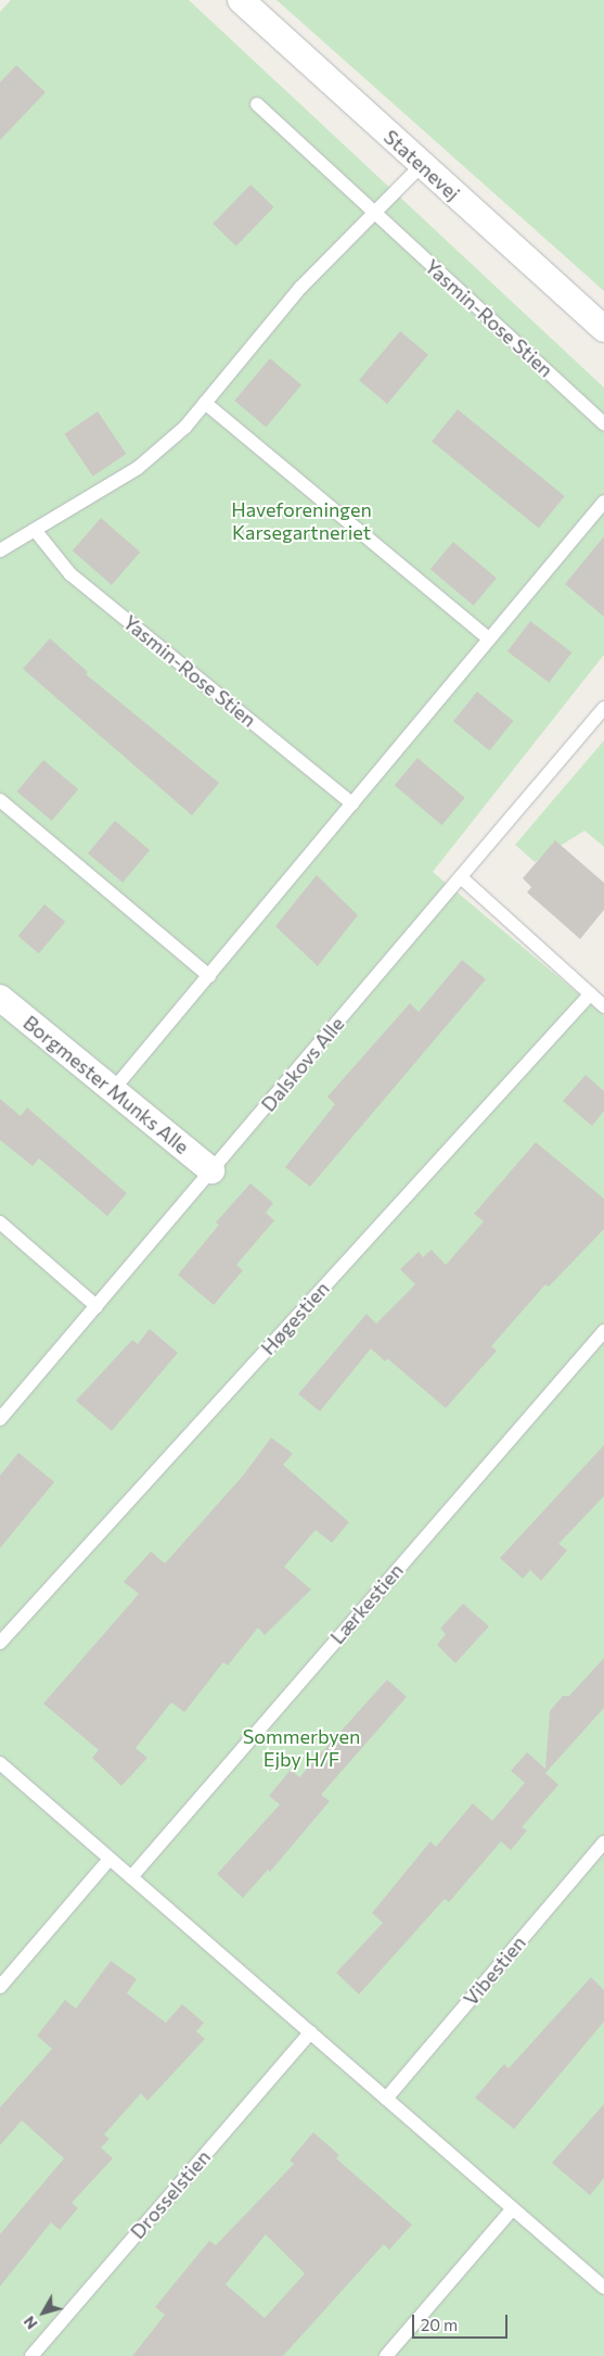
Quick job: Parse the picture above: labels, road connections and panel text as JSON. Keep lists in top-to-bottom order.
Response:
{
  "streets": {
    "street": ["Statenevej", "Borgmester Munks Alle"],
    "lane": [
      "Yasmin-Rose Stien",
      "Dalskovs Alle",
      "Høgestien",
      "Lærkestien",
      "Vibestien",
      "Drosselstien"
    ]
  },
  "crossings": [
    ["Dalskovs Alle", "Borgmester Munks Alle"]
  ],
  "parks": ["Haveforeningen Karsegartneriet", "Sommerbyen Ejby H/F"],
  "scale_bar": "20 m",
  "north": "bottom left"
}
